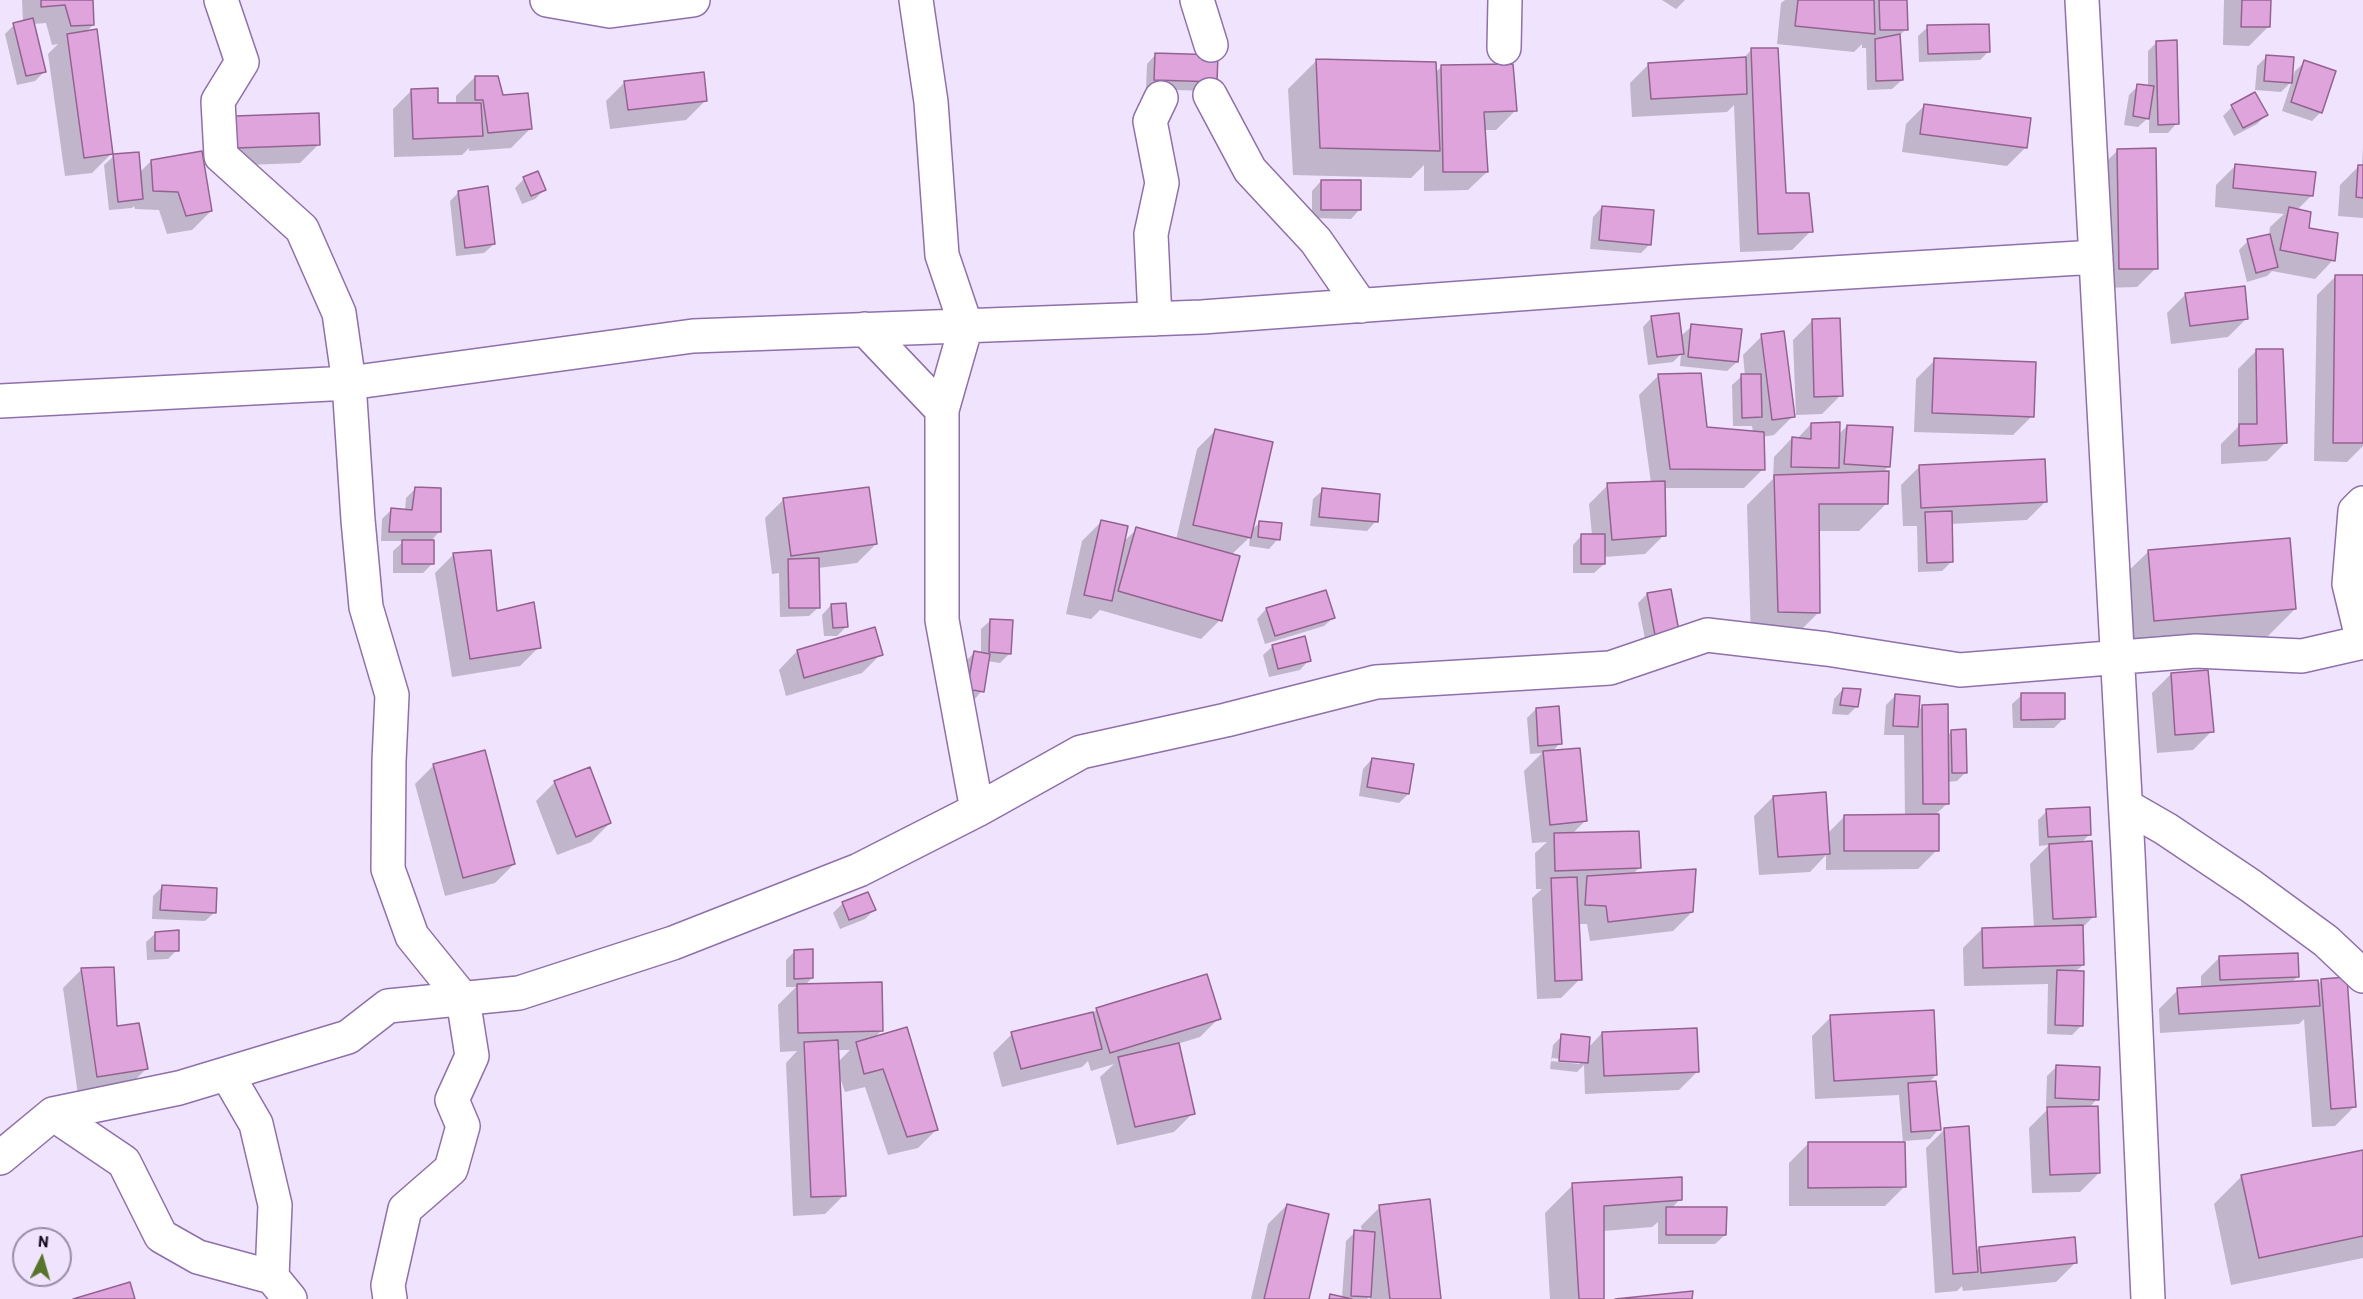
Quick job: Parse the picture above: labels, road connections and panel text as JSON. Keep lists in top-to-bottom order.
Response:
{
  "north": "top"
}
